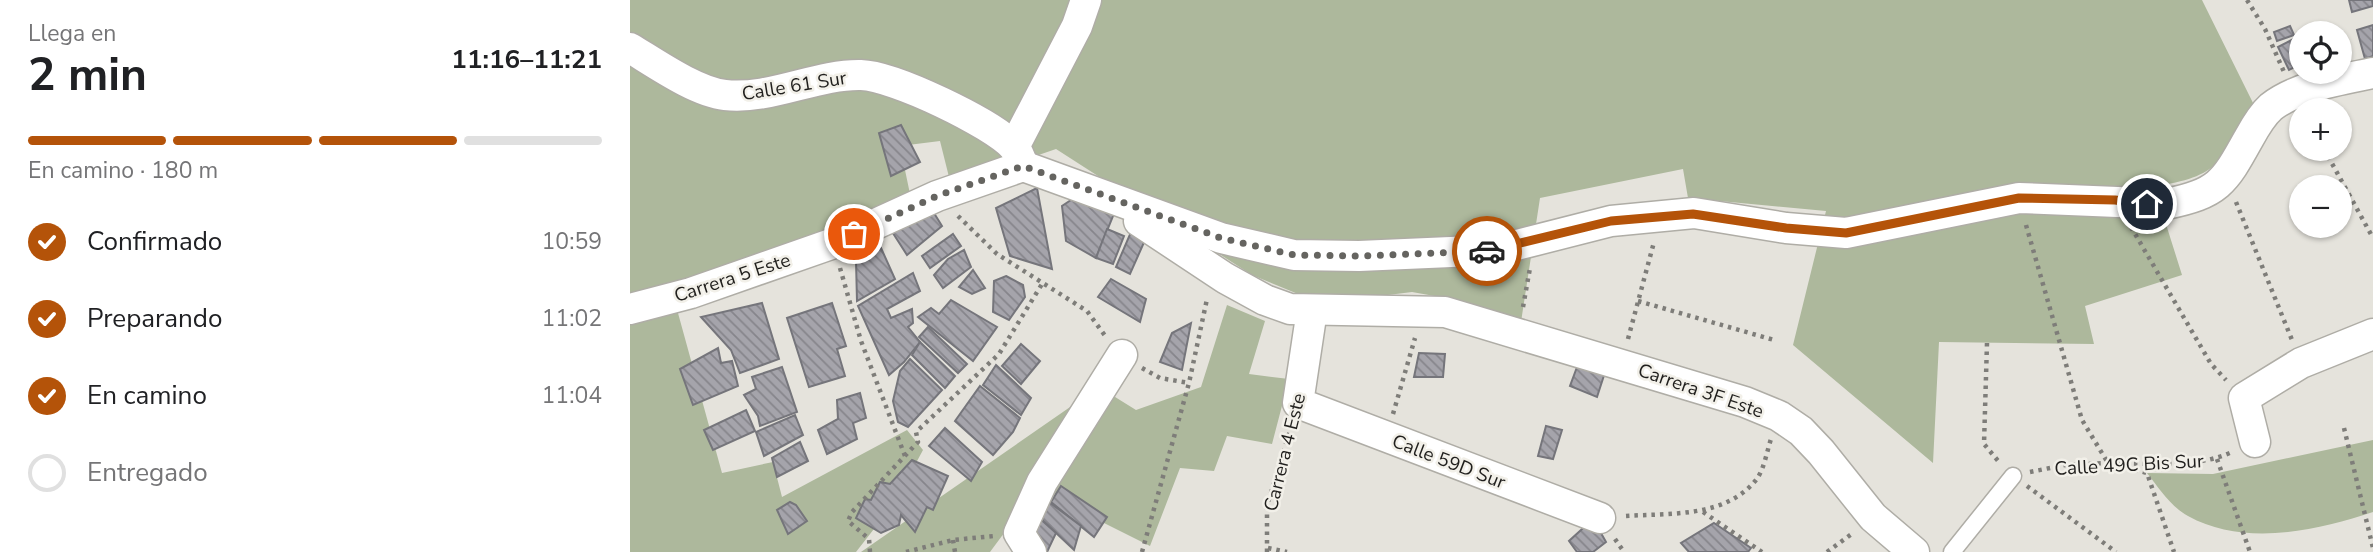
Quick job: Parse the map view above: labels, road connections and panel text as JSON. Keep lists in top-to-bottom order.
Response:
{
  "streets": {
    "street": [
      "Calle 61 Sur",
      "Carrera 5 Este",
      "Carrera 3F Este",
      "Carrera 4 Este",
      "Calle 59D Sur"
    ],
    "path": ["Calle 49C Bis Sur"]
  },
  "crossings": [
    ["Calle 61 Sur", "Carrera 5 Este"],
    ["Calle 61 Sur", "Carrera 3F Este"],
    ["Carrera 3F Este", "Carrera 4 Este"],
    ["Carrera 4 Este", "Calle 59D Sur"]
  ],
  "page": {
    "heading": ["2 min", "Llega en", "11:16–11:21"],
    "map_buttons": ["+", "−"],
    "bar": "En camino · 180 m",
    "list": [
      ["Confirmado", "10:59"],
      ["Preparando", "11:02"],
      ["En camino", "11:04"],
      "Entregado"
    ]
  }
}
